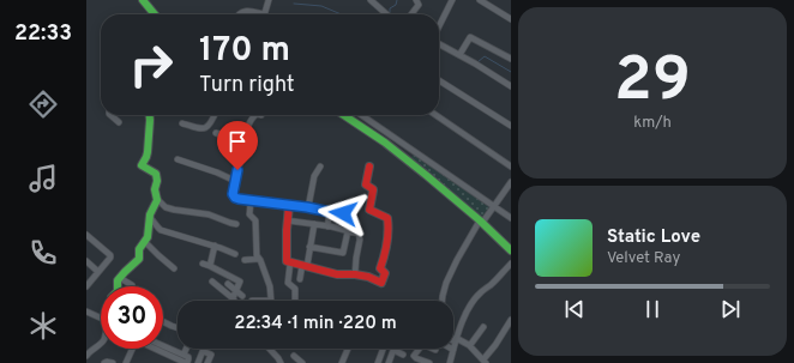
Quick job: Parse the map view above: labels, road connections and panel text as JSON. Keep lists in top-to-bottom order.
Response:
{
  "page": {
    "tabs": "22:33",
    "tile": ["29", "km/h"],
    "turn": ["170 m", "Turn right"],
    "song": ["Static Love", "Velvet Ray"],
    "limit": "30",
    "trip": "22:34 · 1 min · 220 m"
  }
}
